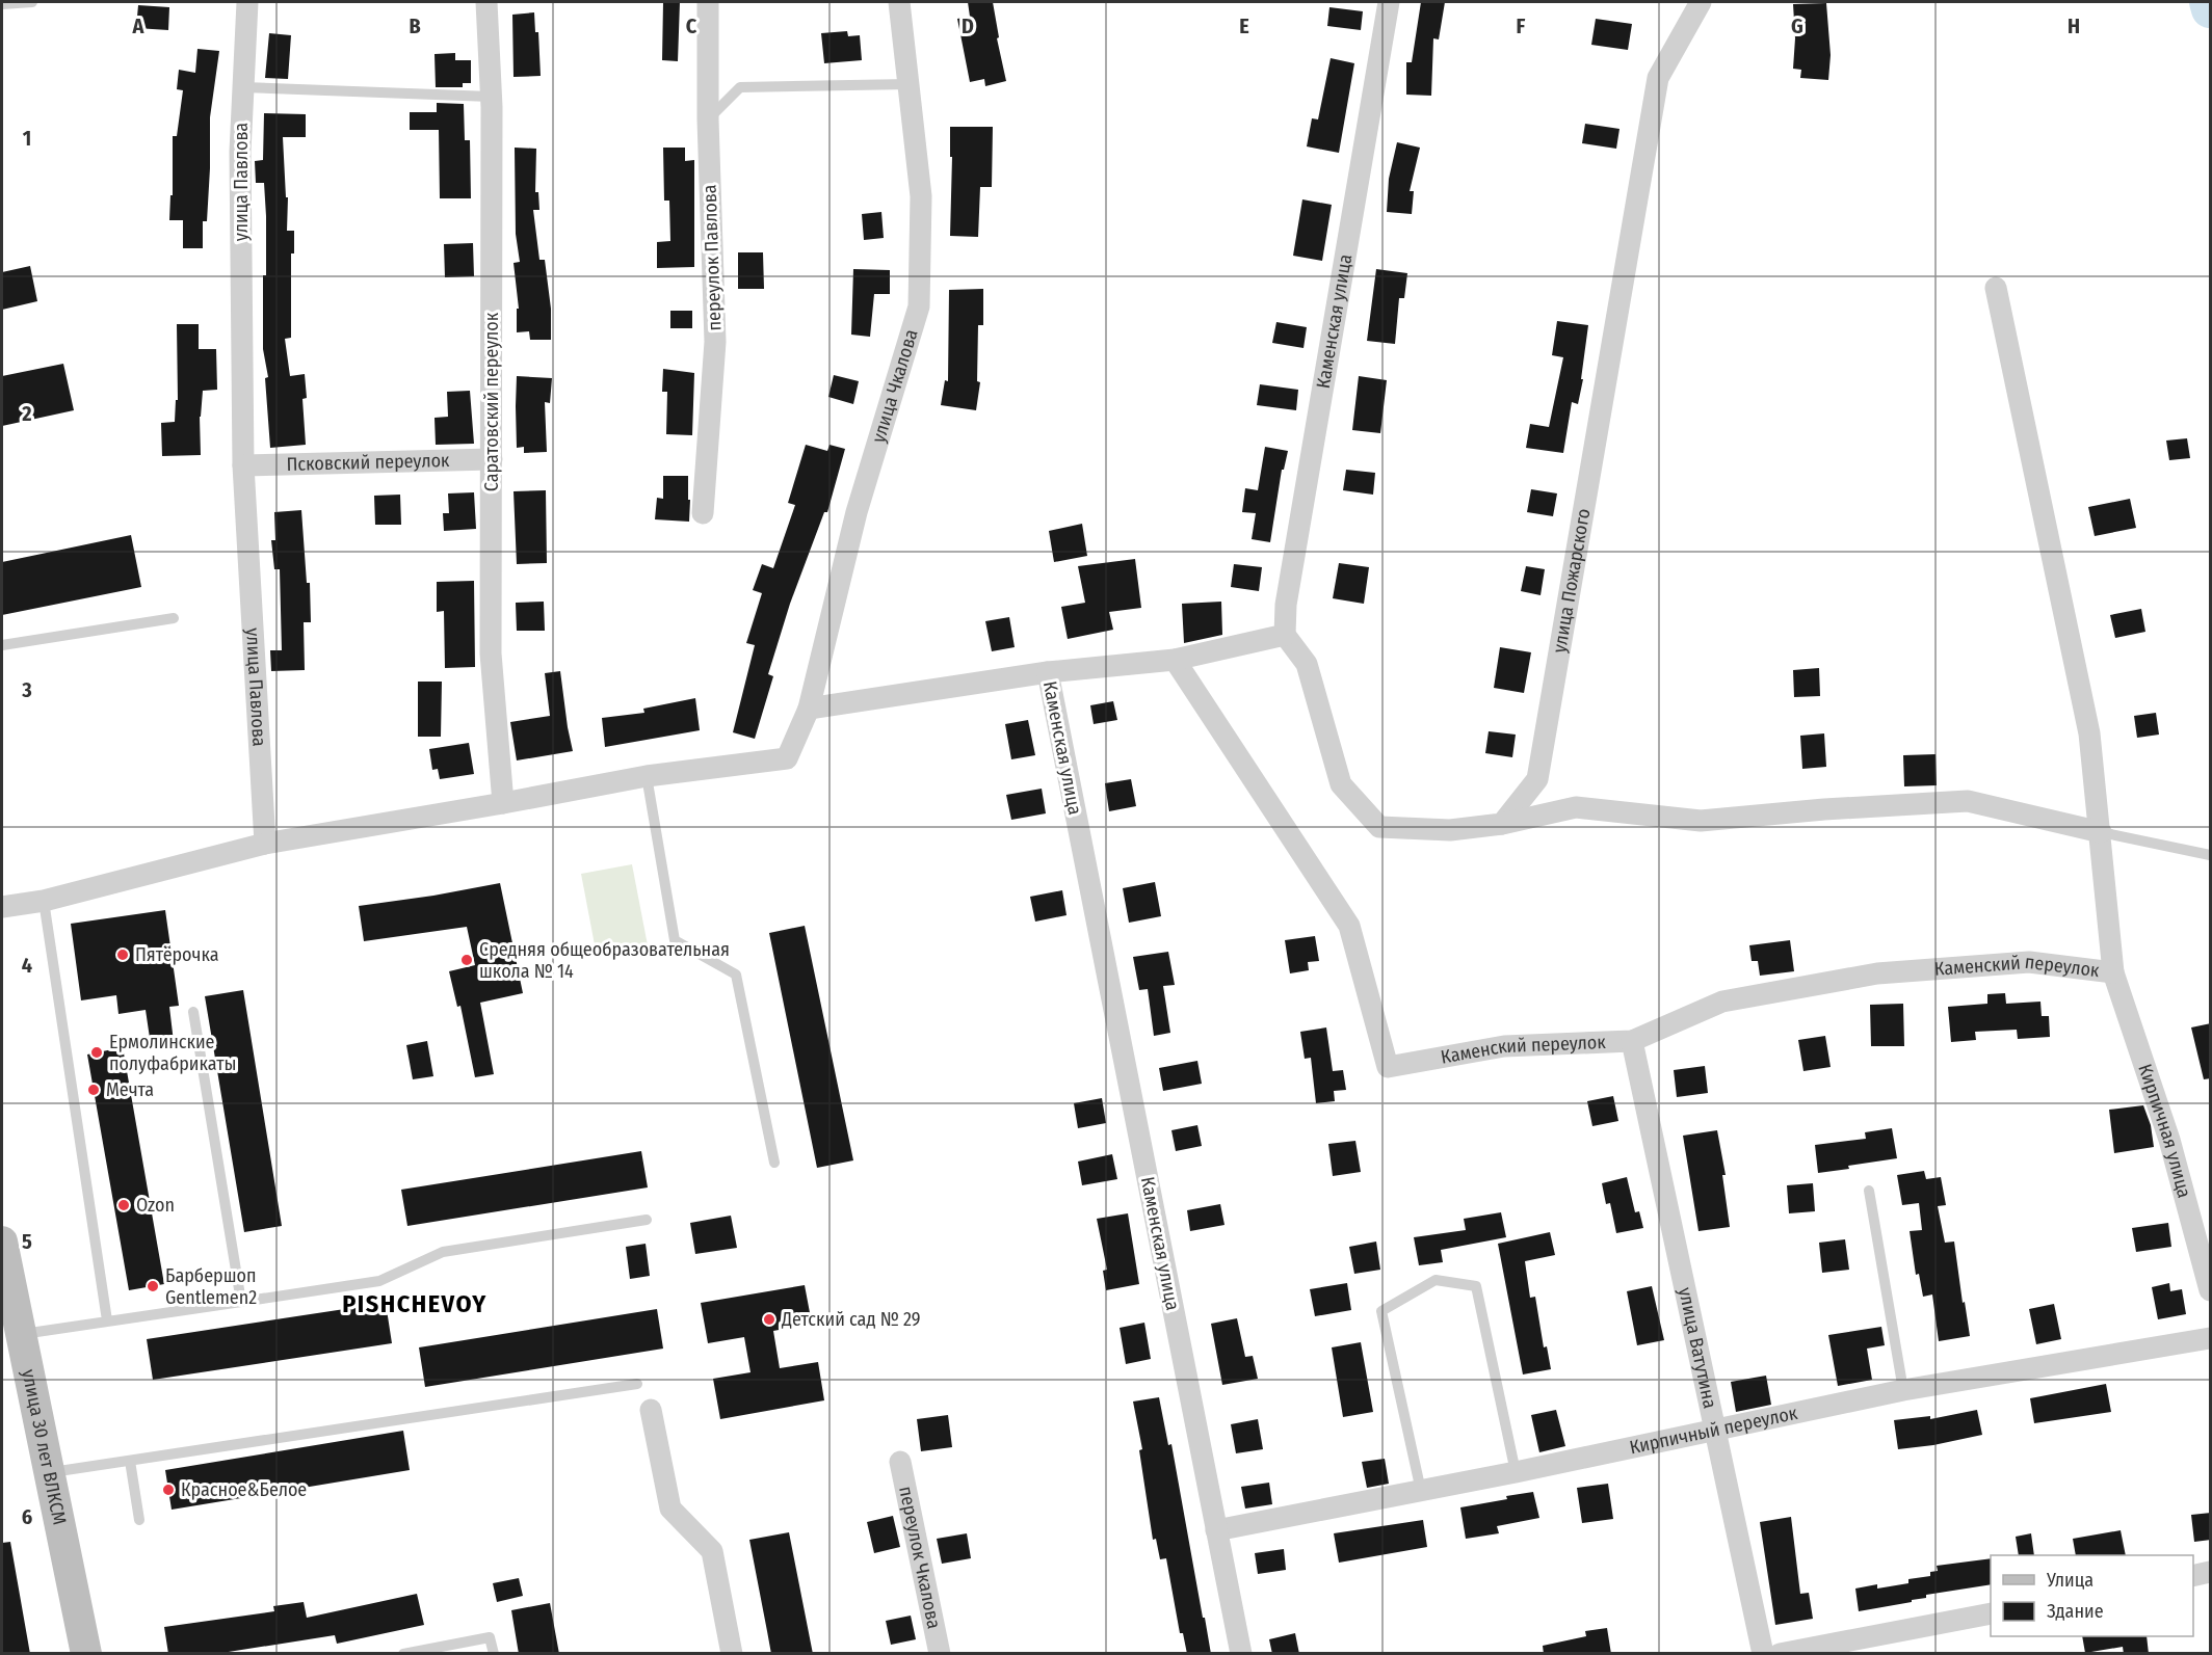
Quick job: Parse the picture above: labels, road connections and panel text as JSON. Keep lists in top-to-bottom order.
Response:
{
  "streets": {
    "main road": ["улица 30 лет ВЛКСМ"],
    "street": [
      "улица Павлова",
      "переулок Павлова",
      "Каменская улица",
      "улица Чкалова",
      "Саратовский переулок",
      "Псковский переулок",
      "улица Пожарского",
      "Каменский переулок",
      "Кирпичная улица",
      "улица Ватутина",
      "Кирпичный переулок",
      "переулок Чкалова"
    ]
  },
  "crossings": [
    ["улица Павлова", "Псковский переулок"],
    ["Каменская улица", "Каменский переулок"],
    ["Каменская улица", "Кирпичный переулок"],
    ["Саратовский переулок", "Псковский переулок"],
    ["Каменский переулок", "Кирпичная улица"],
    ["Каменский переулок", "улица Ватутина"],
    ["улица Ватутина", "Кирпичный переулок"]
  ],
  "districts": ["PISHCHEVOY"],
  "places": [
    "Пятёрочка",
    "Средняя общеобразовательная школа № 14",
    "Ермолинские полуфабрикаты",
    "Мечта",
    "Ozon",
    "Барбершоп Gentlemen2",
    "Детский сад № 29",
    "Красное&Белое"
  ],
  "legend": ["Улица", "Здание"],
  "grid": {
    "columns": [
      "A",
      "B",
      "C",
      "D",
      "E",
      "F",
      "G",
      "H"
    ],
    "rows": [
      "1",
      "2",
      "3",
      "4",
      "5",
      "6"
    ]
  }
}
